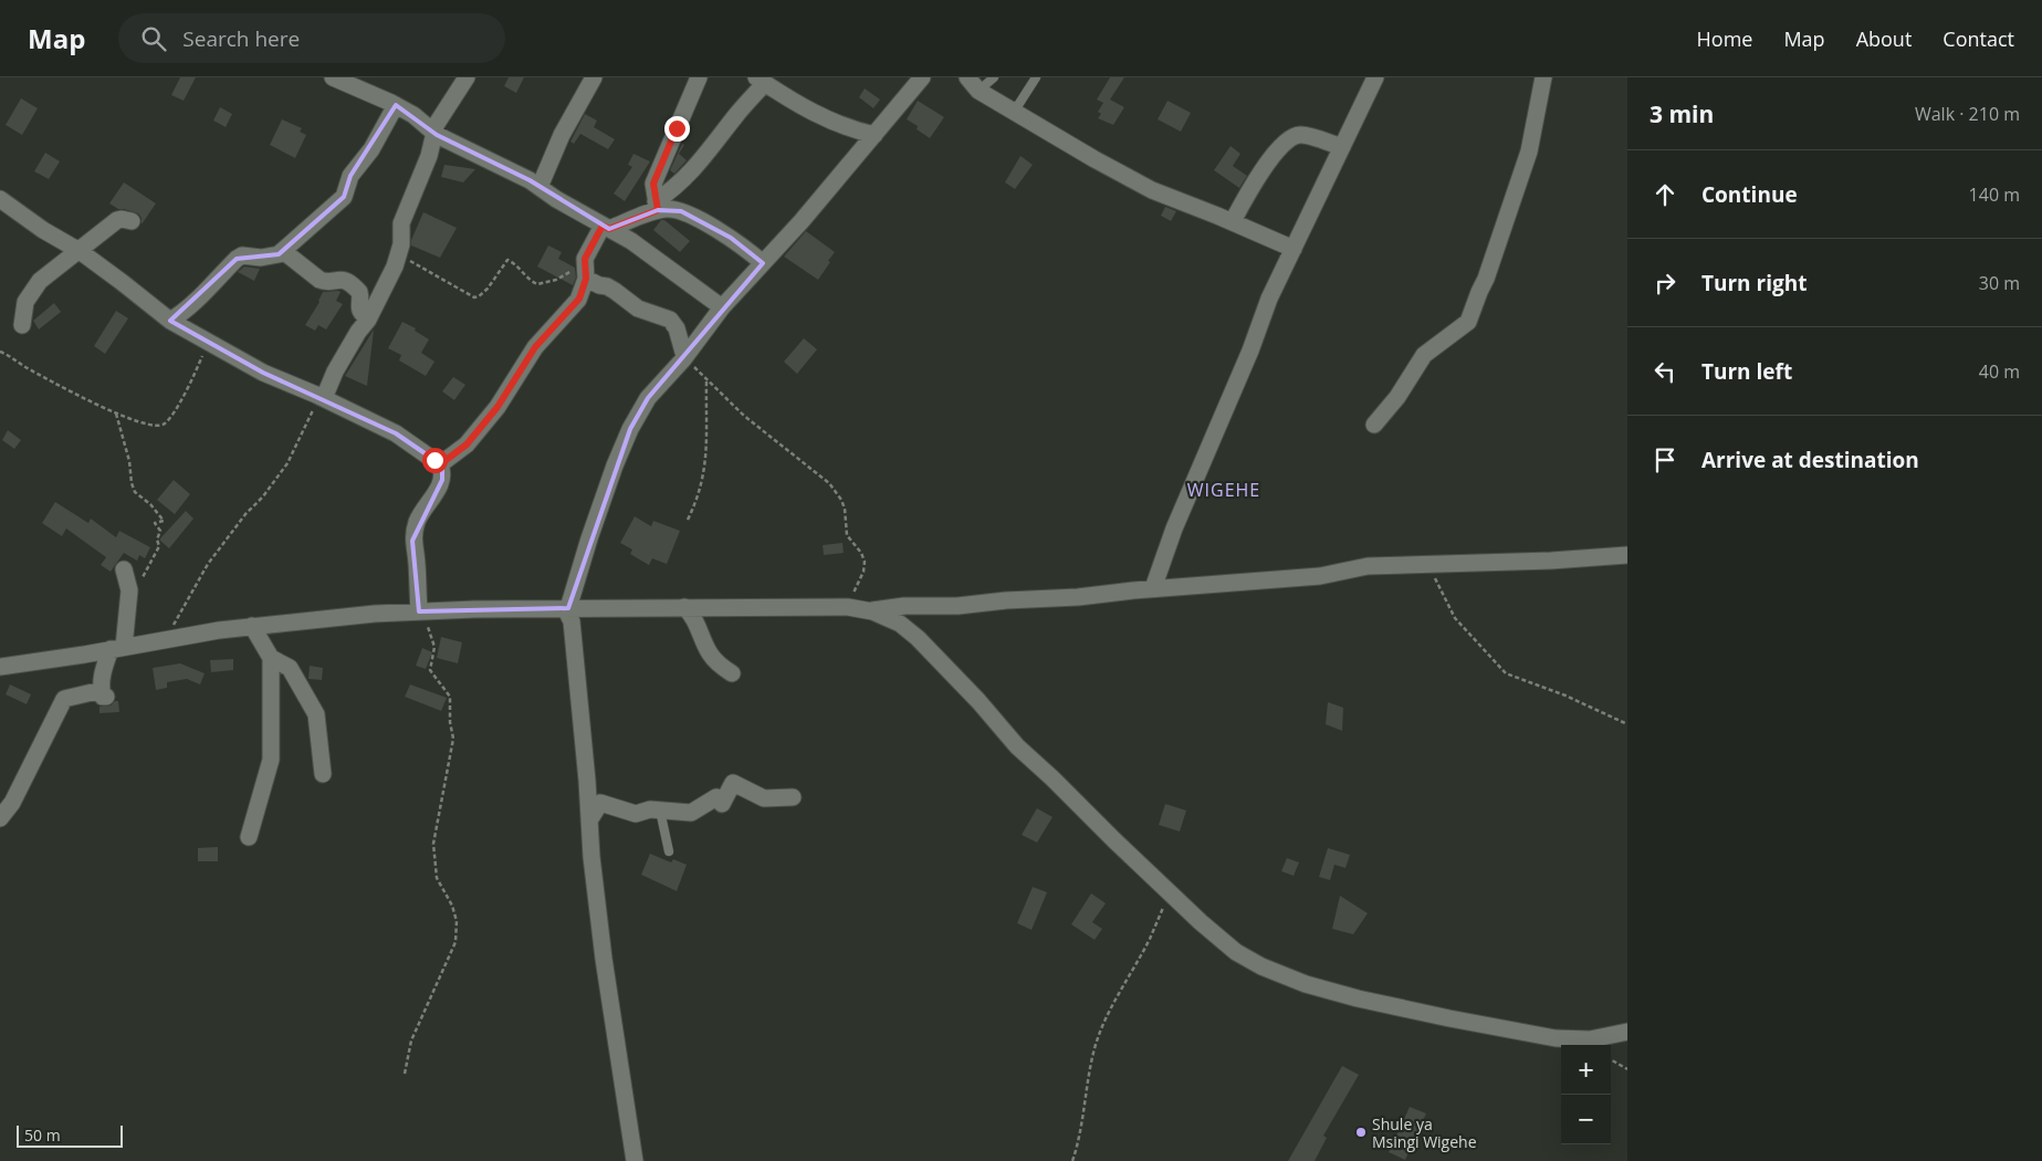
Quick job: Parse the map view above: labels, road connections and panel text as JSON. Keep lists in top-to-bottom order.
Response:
{
  "districts": ["WIGEHE"],
  "places": ["Shule ya Msingi Wigehe"],
  "scale_bar": "50 m",
  "page": {
    "header": "Map",
    "search": "Search here",
    "nav": [
      "Home",
      "Map",
      "About",
      "Contact"
    ],
    "heading": ["3 min", "Walk · 210 m"],
    "list": [
      ["Continue", "140 m"],
      ["Turn right", "30 m"],
      ["Turn left", "40 m"],
      "Arrive at destination"
    ],
    "map_buttons": ["+", "−"],
    "scale": "50 m"
  }
}
